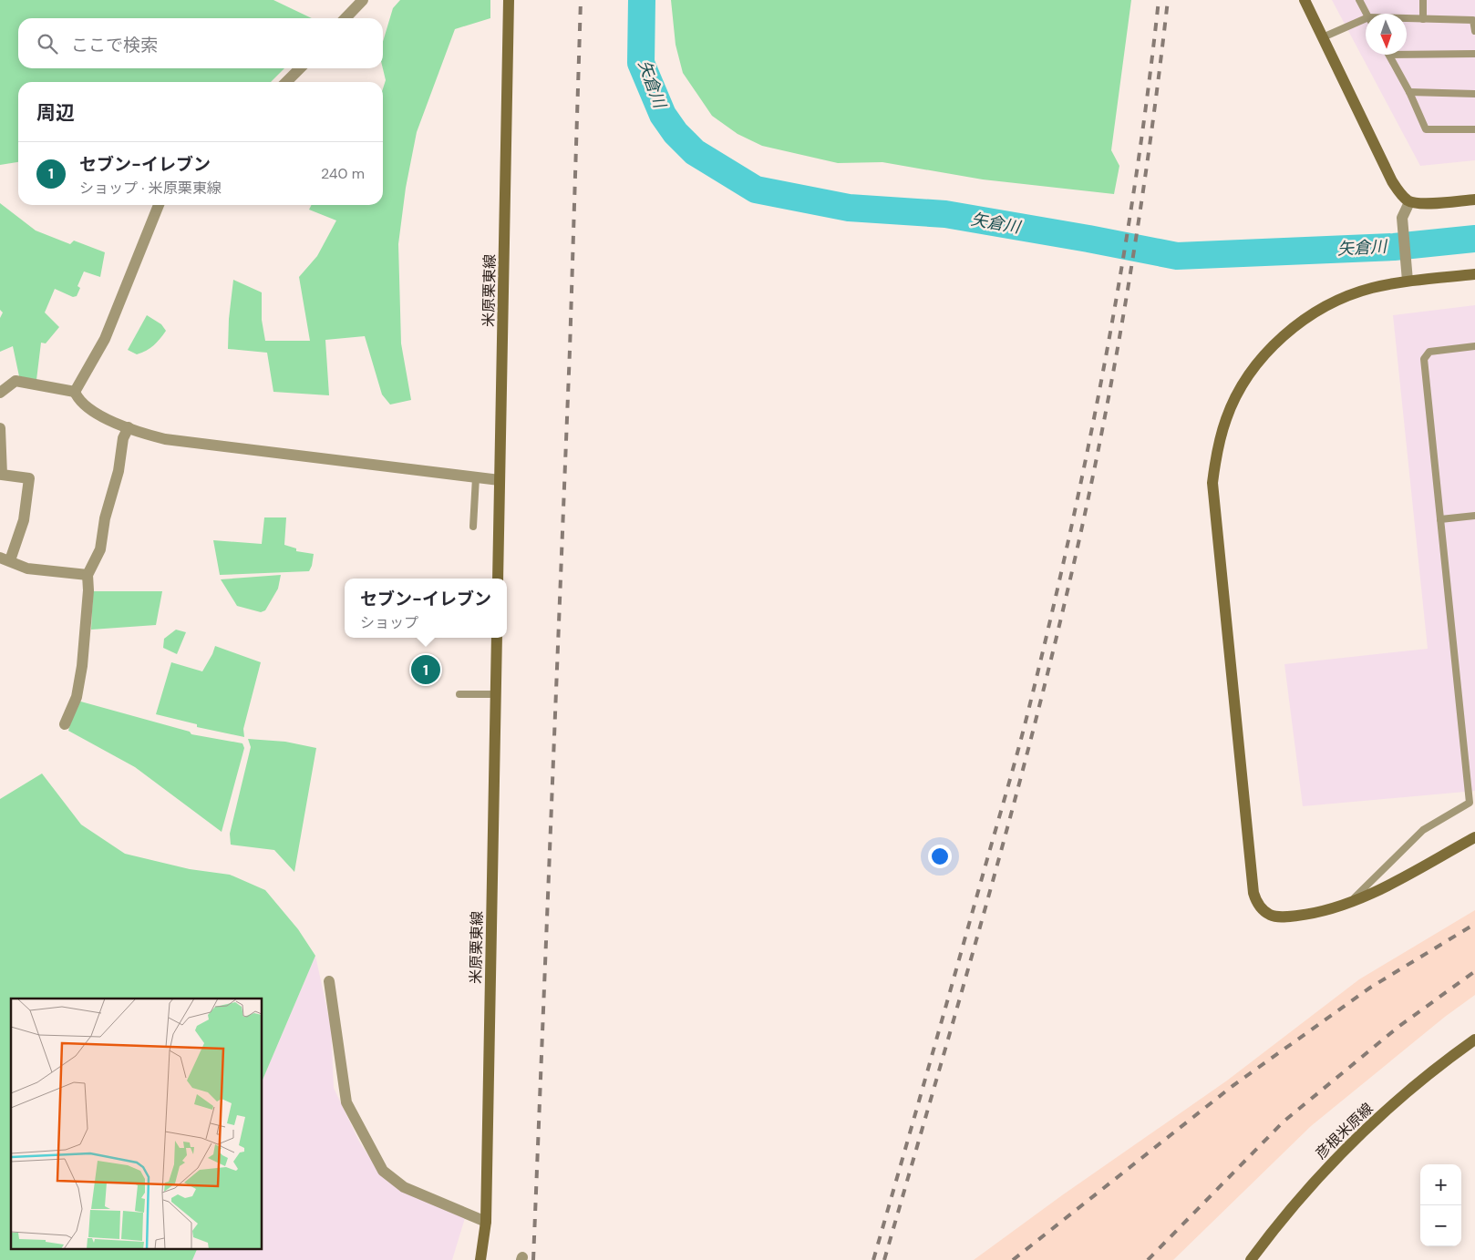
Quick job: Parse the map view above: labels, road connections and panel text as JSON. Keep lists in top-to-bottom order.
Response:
{
  "streets": {
    "main road": ["米原栗東線", "彦根米原線"]
  },
  "water": ["矢倉川"],
  "north": "bottom",
  "page": {
    "search": "ここで検索",
    "heading": "周辺",
    "list": [
      {
        "mark": "1",
        "name": "セブン-イレブン",
        "note": "ショップ · 米原栗東線",
        "value": "240 m"
      }
    ],
    "popup": ["セブン-イレブン", "ショップ"],
    "pins": "1",
    "map_buttons": ["+", "−"]
  }
}
